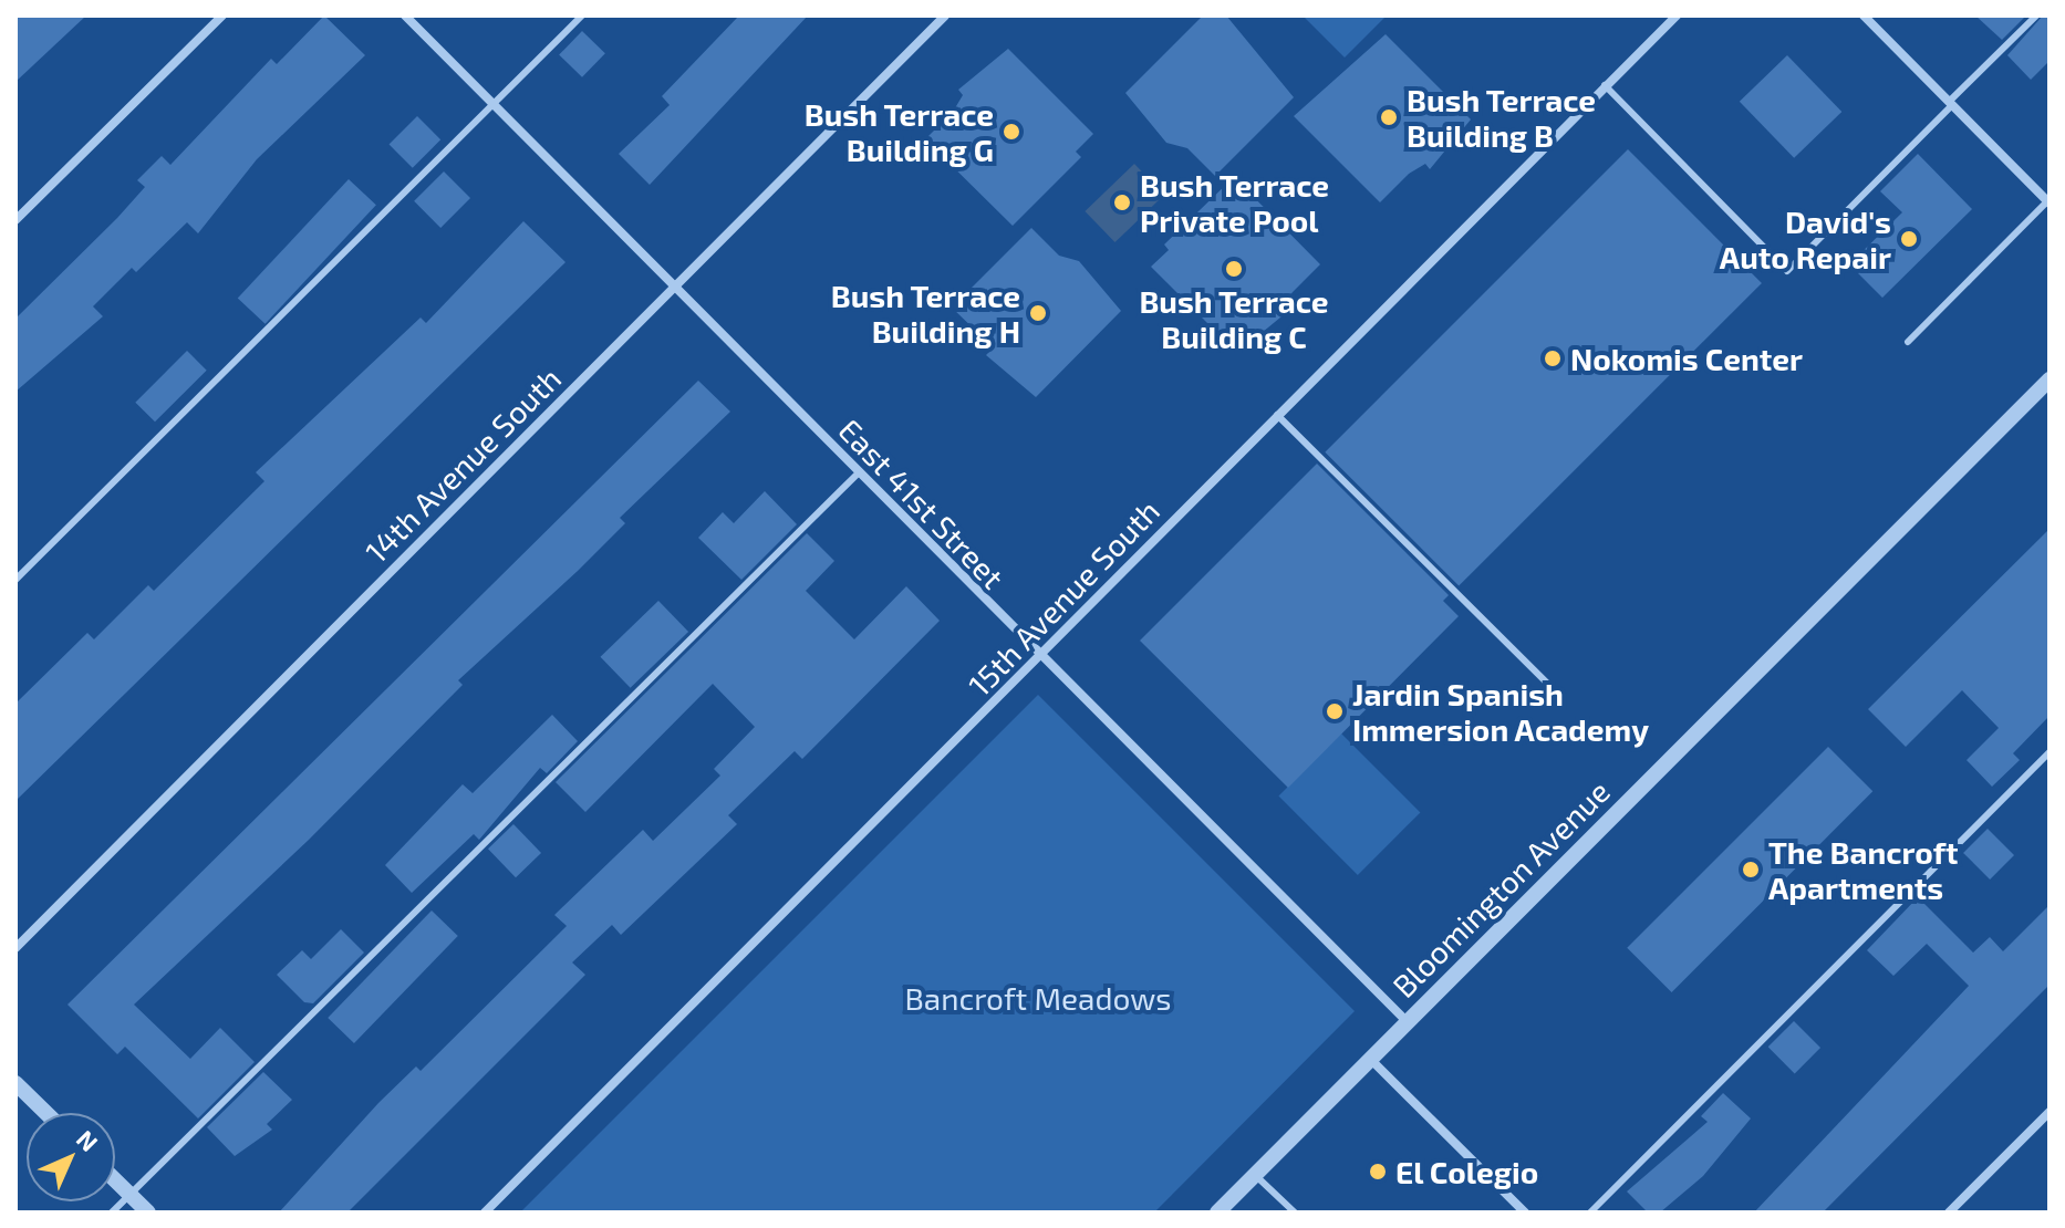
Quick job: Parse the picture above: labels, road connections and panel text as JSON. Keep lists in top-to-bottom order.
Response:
{
  "streets": {
    "street": [
      "14th Avenue South",
      "East 41st Street",
      "15th Avenue South",
      "Bloomington Avenue"
    ]
  },
  "crossings": [
    ["14th Avenue South", "East 41st Street"],
    ["East 41st Street", "15th Avenue South"],
    ["East 41st Street", "Bloomington Avenue"]
  ],
  "parks": ["Bancroft Meadows"],
  "places": [
    "Bush Terrace Building B",
    "Bush Terrace Building G",
    "Bush Terrace Private Pool",
    "David's Auto Repair",
    "Bush Terrace Building C",
    "Bush Terrace Building H",
    "Nokomis Center",
    "Jardin Spanish Immersion Academy",
    "The Bancroft Apartments",
    "El Colegio"
  ],
  "north": "top right"
}
